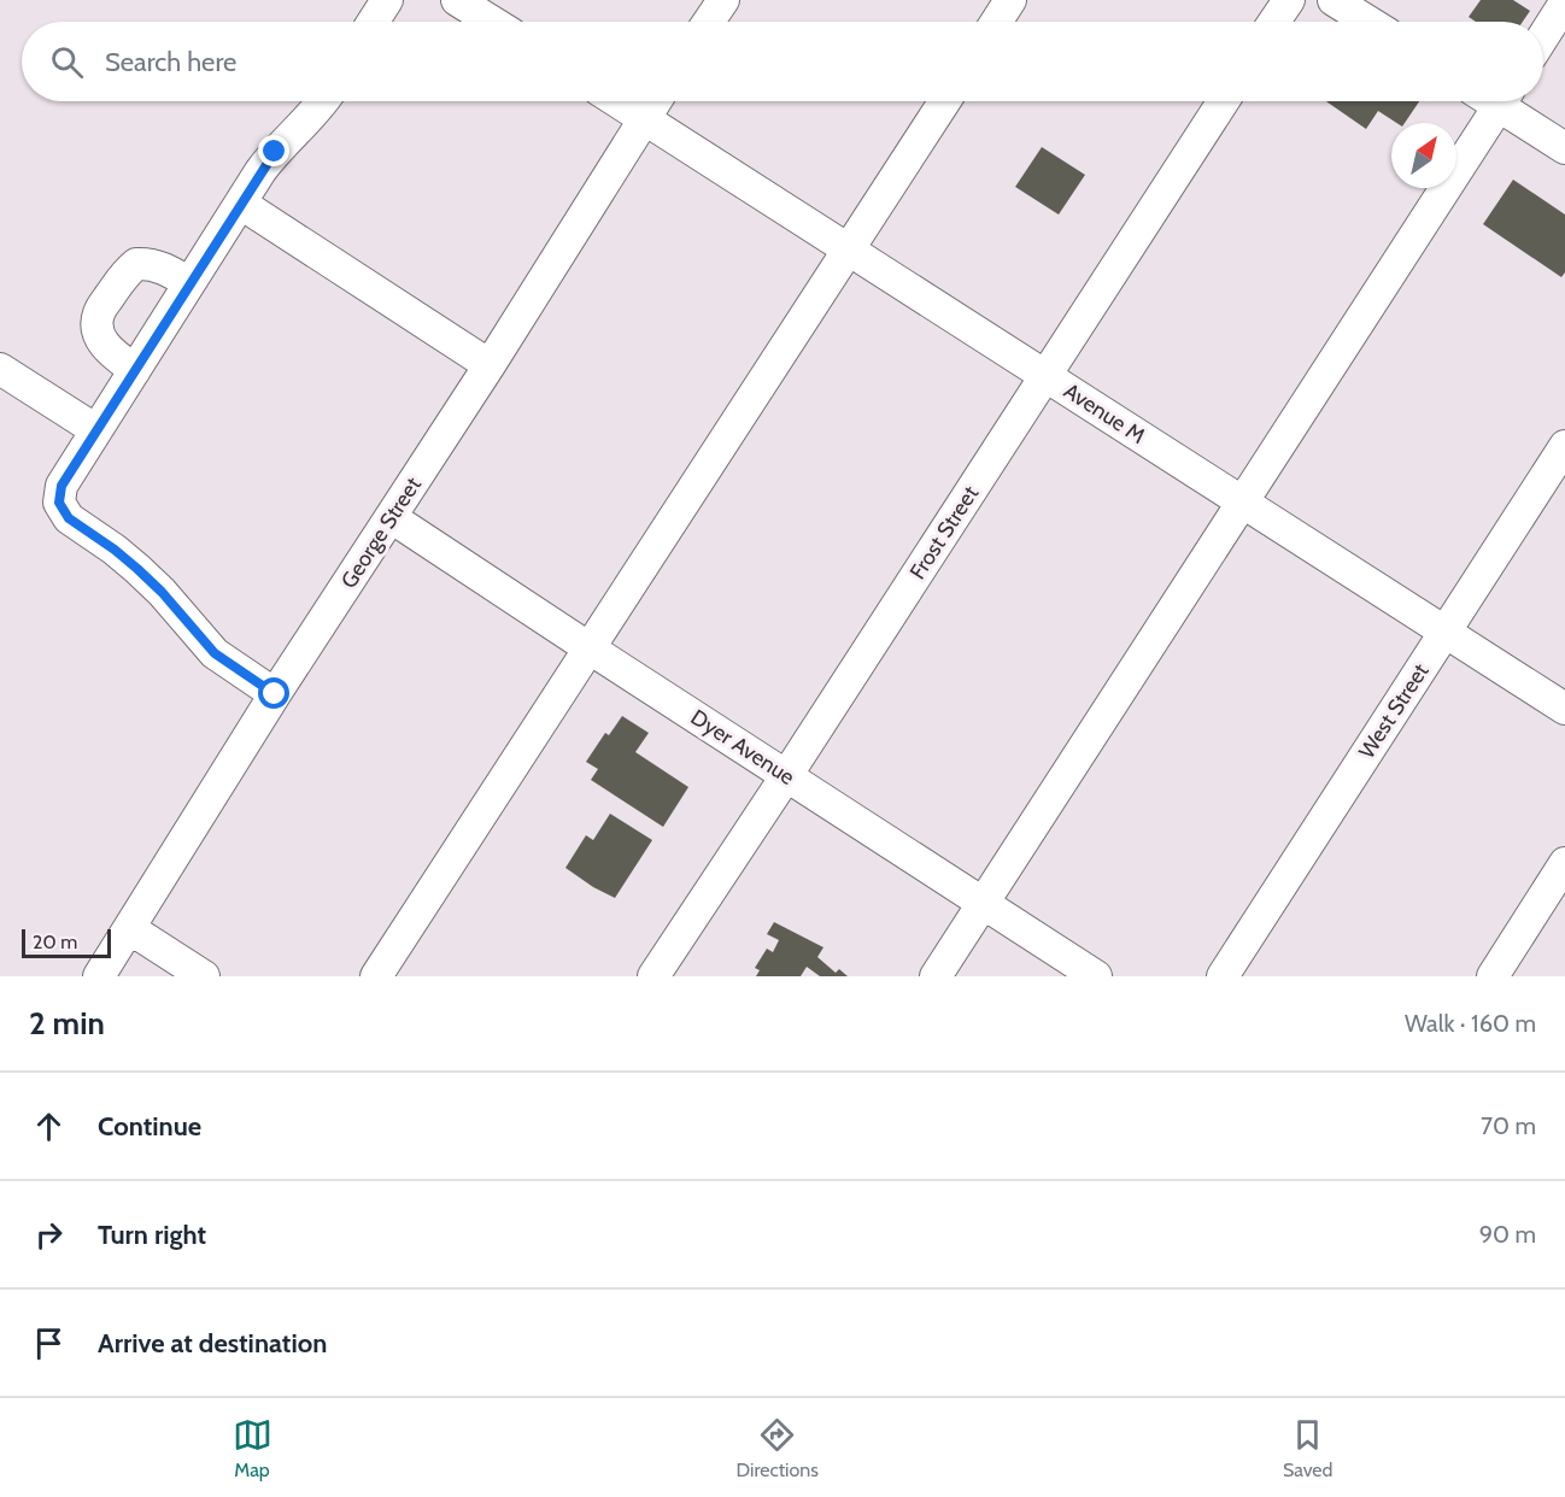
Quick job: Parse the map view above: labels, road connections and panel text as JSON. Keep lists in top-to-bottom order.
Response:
{
  "streets": {
    "street": [
      "Avenue M",
      "George Street",
      "Frost Street",
      "West Street",
      "Dyer Avenue"
    ]
  },
  "crossings": [
    ["Avenue M", "George Street"],
    ["Avenue M", "Frost Street"],
    ["Avenue M", "West Street"],
    ["George Street", "Dyer Avenue"],
    ["Frost Street", "Dyer Avenue"]
  ],
  "scale_bar": "20 m",
  "north": "top right",
  "page": {
    "search": "Search here",
    "scale": "20 m",
    "heading": ["2 min", "Walk · 160 m"],
    "list": [
      ["Continue", "70 m"],
      ["Turn right", "90 m"],
      "Arrive at destination"
    ],
    "nav": ["Map", "Directions", "Saved"]
  }
}
